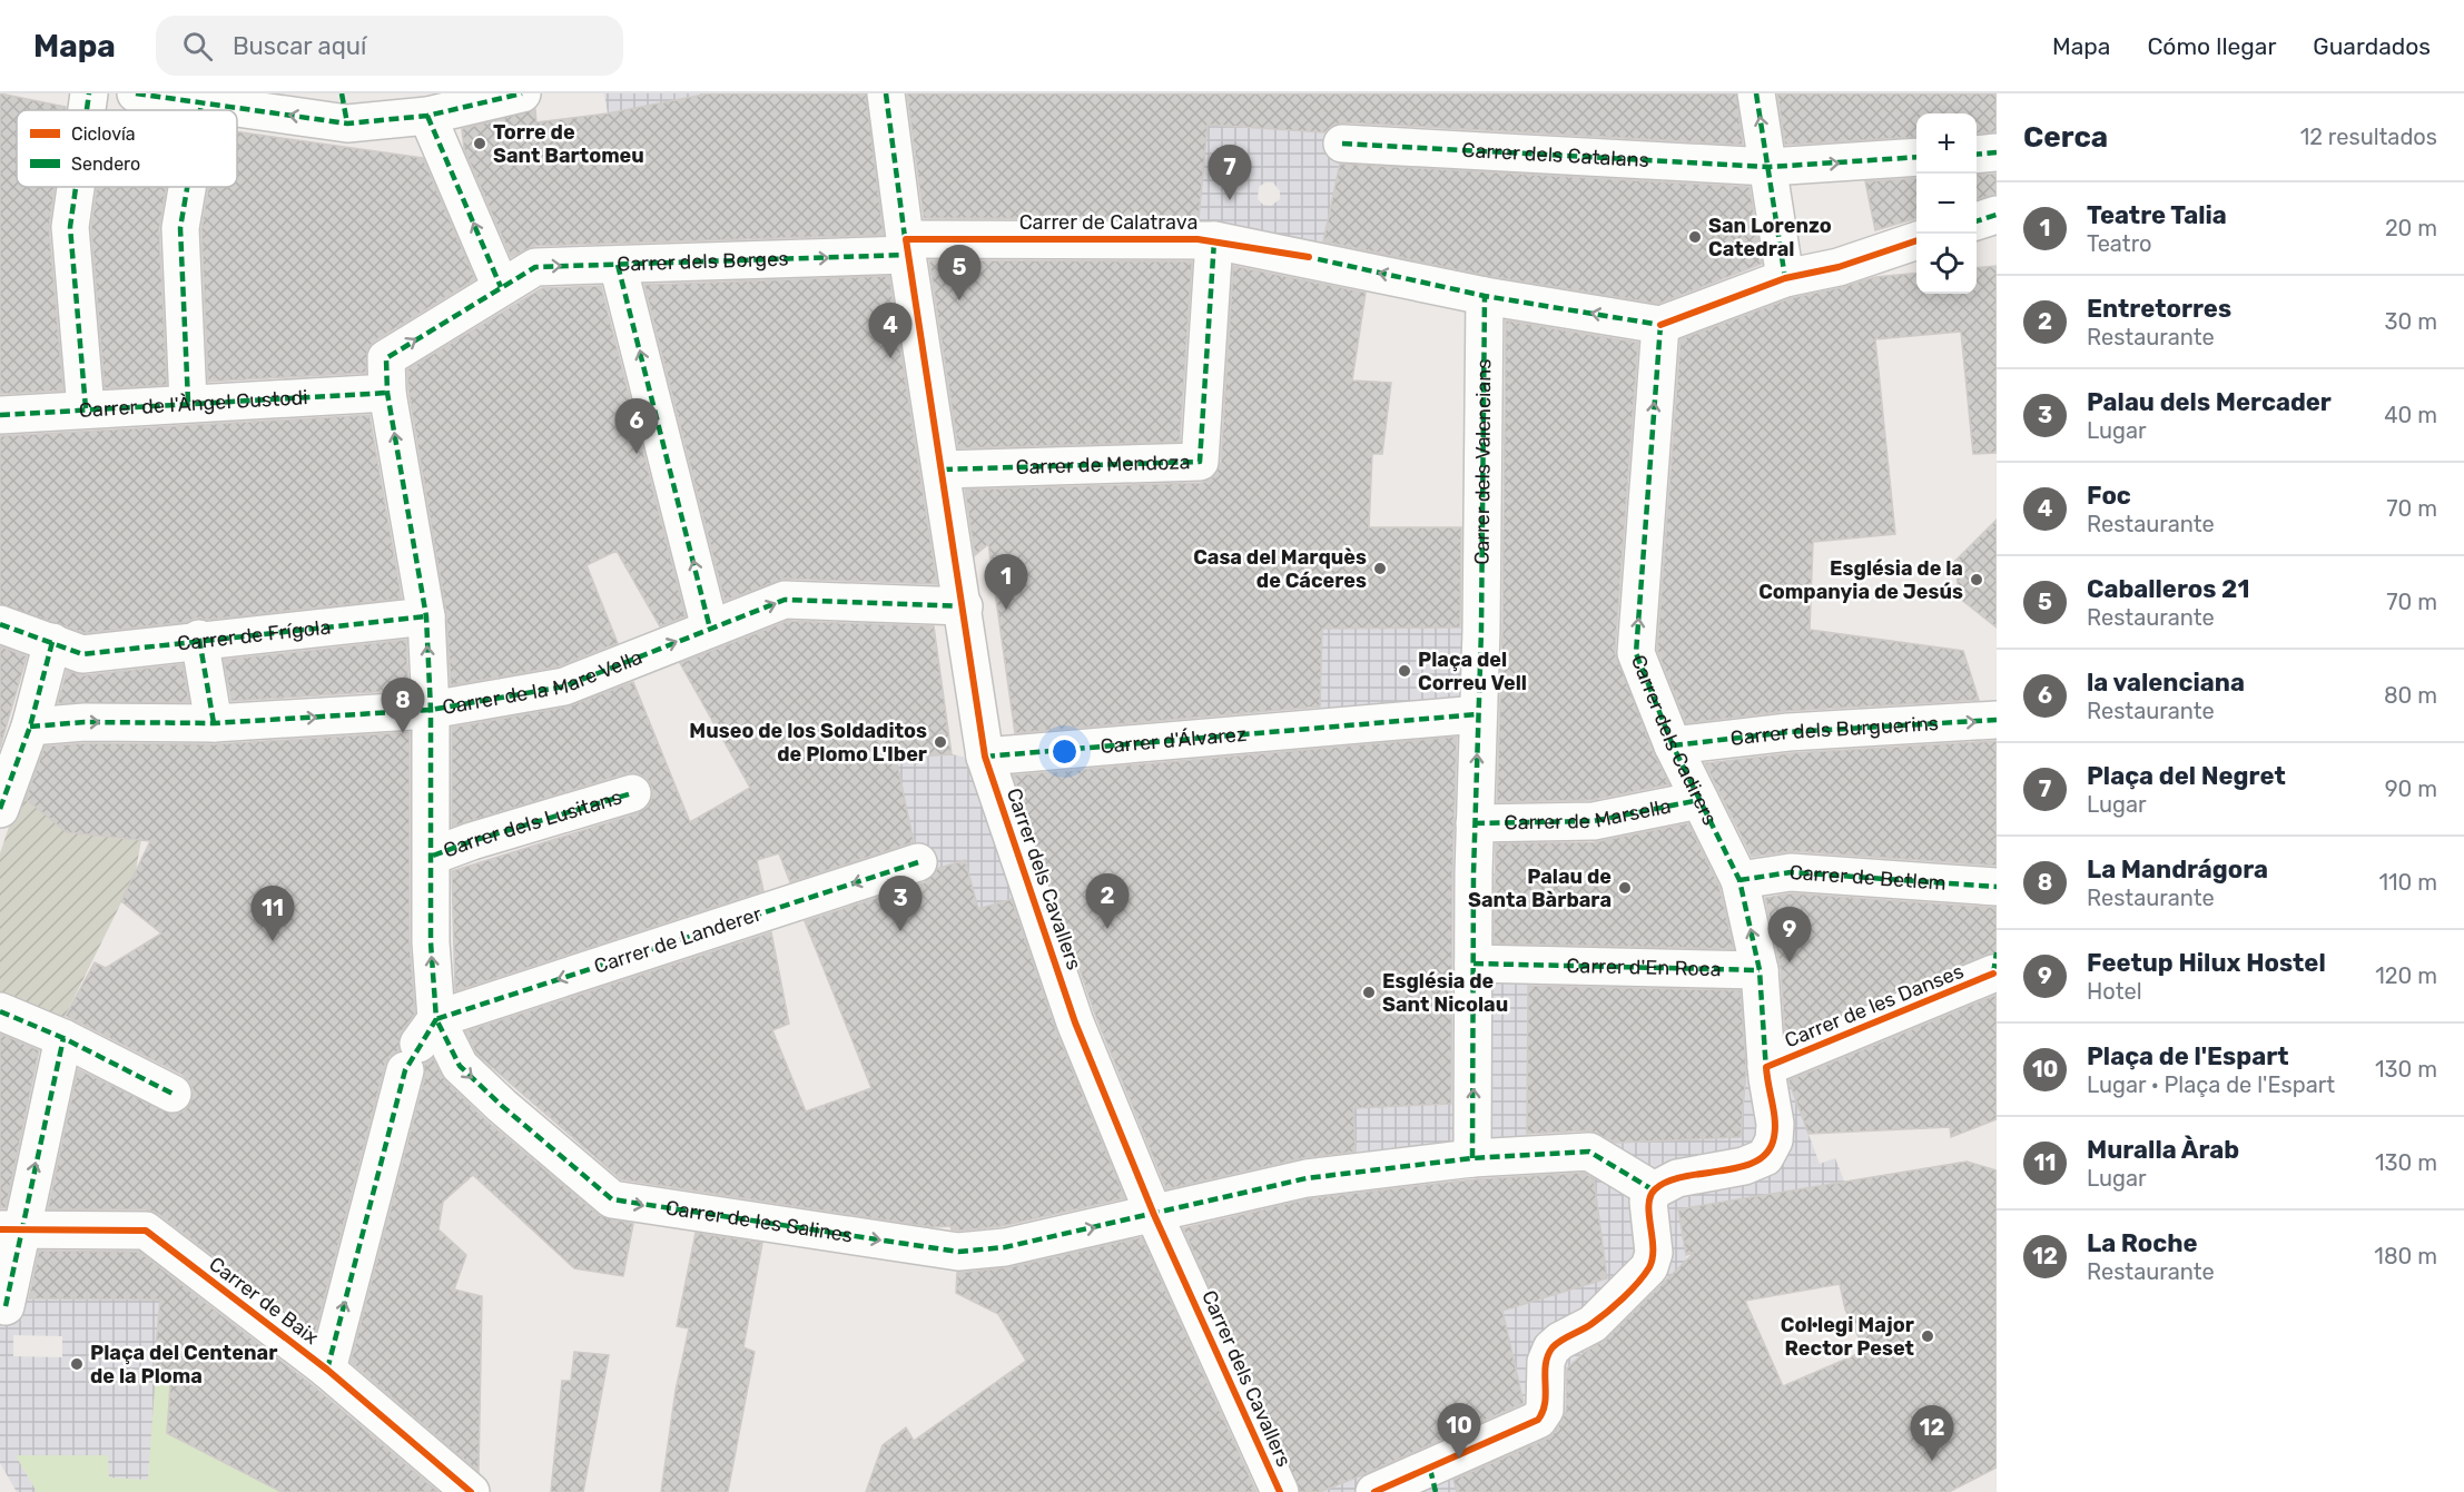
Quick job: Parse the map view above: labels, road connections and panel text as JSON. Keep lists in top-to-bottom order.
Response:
{
  "streets": {
    "street": [
      "Carrer dels Catalans",
      "Carrer de Calatrava",
      "Carrer dels Borges",
      "Carrer de l'Àngel Custodi",
      "Carrer dels Valencians",
      "Carrer de Mendoza",
      "Carrer de Frígola",
      "Carrer de la Mare Vella",
      "Carrer dels Burguerins",
      "Carrer d'Álvarez",
      "Carrer dels Cadirers",
      "Carrer de Marsella",
      "Carrer dels Lusitans",
      "Carrer dels Cavallers",
      "Carrer de Betlem",
      "Carrer de Landerer",
      "Carrer d'En Roca",
      "Carrer de les Danses",
      "Carrer de les Salines",
      "Carrer de Baix"
    ]
  },
  "crossings": [
    ["Carrer de Calatrava", "Carrer dels Borges"],
    ["Carrer de Calatrava", "Carrer dels Valencians"],
    ["Carrer de Calatrava", "Carrer de Mendoza"],
    ["Carrer de Calatrava", "Carrer dels Cadirers"],
    ["Carrer de Calatrava", "Carrer dels Cavallers"],
    ["Carrer dels Borges", "Carrer de l'Àngel Custodi"],
    ["Carrer dels Borges", "Carrer dels Cavallers"],
    ["Carrer dels Valencians", "Carrer d'Álvarez"],
    ["Carrer de Mendoza", "Carrer dels Cavallers"],
    ["Carrer de la Mare Vella", "Carrer dels Cavallers"],
    ["Carrer dels Burguerins", "Carrer dels Cadirers"],
    ["Carrer d'Álvarez", "Carrer dels Cavallers"],
    ["Carrer dels Cadirers", "Carrer de Marsella"],
    ["Carrer dels Cadirers", "Carrer de Betlem"],
    ["Carrer dels Cadirers", "Carrer d'En Roca"],
    ["Carrer dels Cadirers", "Carrer de les Danses"],
    ["Carrer dels Cadirers", "Carrer de les Salines"],
    ["Carrer dels Cavallers", "Carrer de les Salines"],
    ["Carrer de Landerer", "Carrer de les Salines"]
  ],
  "one_way": [
    "Carrer de Calatrava",
    "Carrer de la Mare Vella",
    "Carrer dels Burguerins",
    "Carrer de Landerer",
    "Carrer de les Salines"
  ],
  "places": [
    "Torre de Sant Bartomeu",
    "San Lorenzo Catedral",
    "Casa del Marquès de Cáceres",
    "Església de la Companyia de Jesús",
    "Plaça del Correu Vell",
    "Museo de los Soldaditos de Plomo L'Iber",
    "Palau de Santa Bàrbara",
    "Església de Sant Nicolau",
    "Col·legi Major Rector Peset",
    "Plaça del Centenar de la Ploma"
  ],
  "legend": ["Ciclovía", "Sendero"],
  "page": {
    "header": "Mapa",
    "search": "Buscar aquí",
    "nav": ["Mapa", "Cómo llegar", "Guardados"],
    "heading": ["Cerca", "12 resultados"],
    "map_buttons": ["+", "−"],
    "pins": [
      "7",
      "5",
      "4",
      "6",
      "1",
      "8",
      "2",
      "3",
      "11",
      "9",
      "10",
      "12"
    ],
    "list": [
      {
        "mark": "1",
        "name": "Teatre Talia",
        "note": "Teatro",
        "value": "20 m"
      },
      {
        "mark": "2",
        "name": "Entretorres",
        "note": "Restaurante",
        "value": "30 m"
      },
      {
        "mark": "3",
        "name": "Palau dels Mercader",
        "note": "Lugar",
        "value": "40 m"
      },
      {
        "mark": "4",
        "name": "Foc",
        "note": "Restaurante",
        "value": "70 m"
      },
      {
        "mark": "5",
        "name": "Caballeros 21",
        "note": "Restaurante",
        "value": "70 m"
      },
      {
        "mark": "6",
        "name": "la valenciana",
        "note": "Restaurante",
        "value": "80 m"
      },
      {
        "mark": "7",
        "name": "Plaça del Negret",
        "note": "Lugar",
        "value": "90 m"
      },
      {
        "mark": "8",
        "name": "La Mandrágora",
        "note": "Restaurante",
        "value": "110 m"
      },
      {
        "mark": "9",
        "name": "Feetup Hilux Hostel",
        "note": "Hotel",
        "value": "120 m"
      },
      {
        "mark": "10",
        "name": "Plaça de l'Espart",
        "note": "Lugar · Plaça de l'Espart",
        "value": "130 m"
      },
      {
        "mark": "11",
        "name": "Muralla Àrab",
        "note": "Lugar",
        "value": "130 m"
      },
      {
        "mark": "12",
        "name": "La Roche",
        "note": "Restaurante",
        "value": "180 m"
      }
    ]
  }
}
